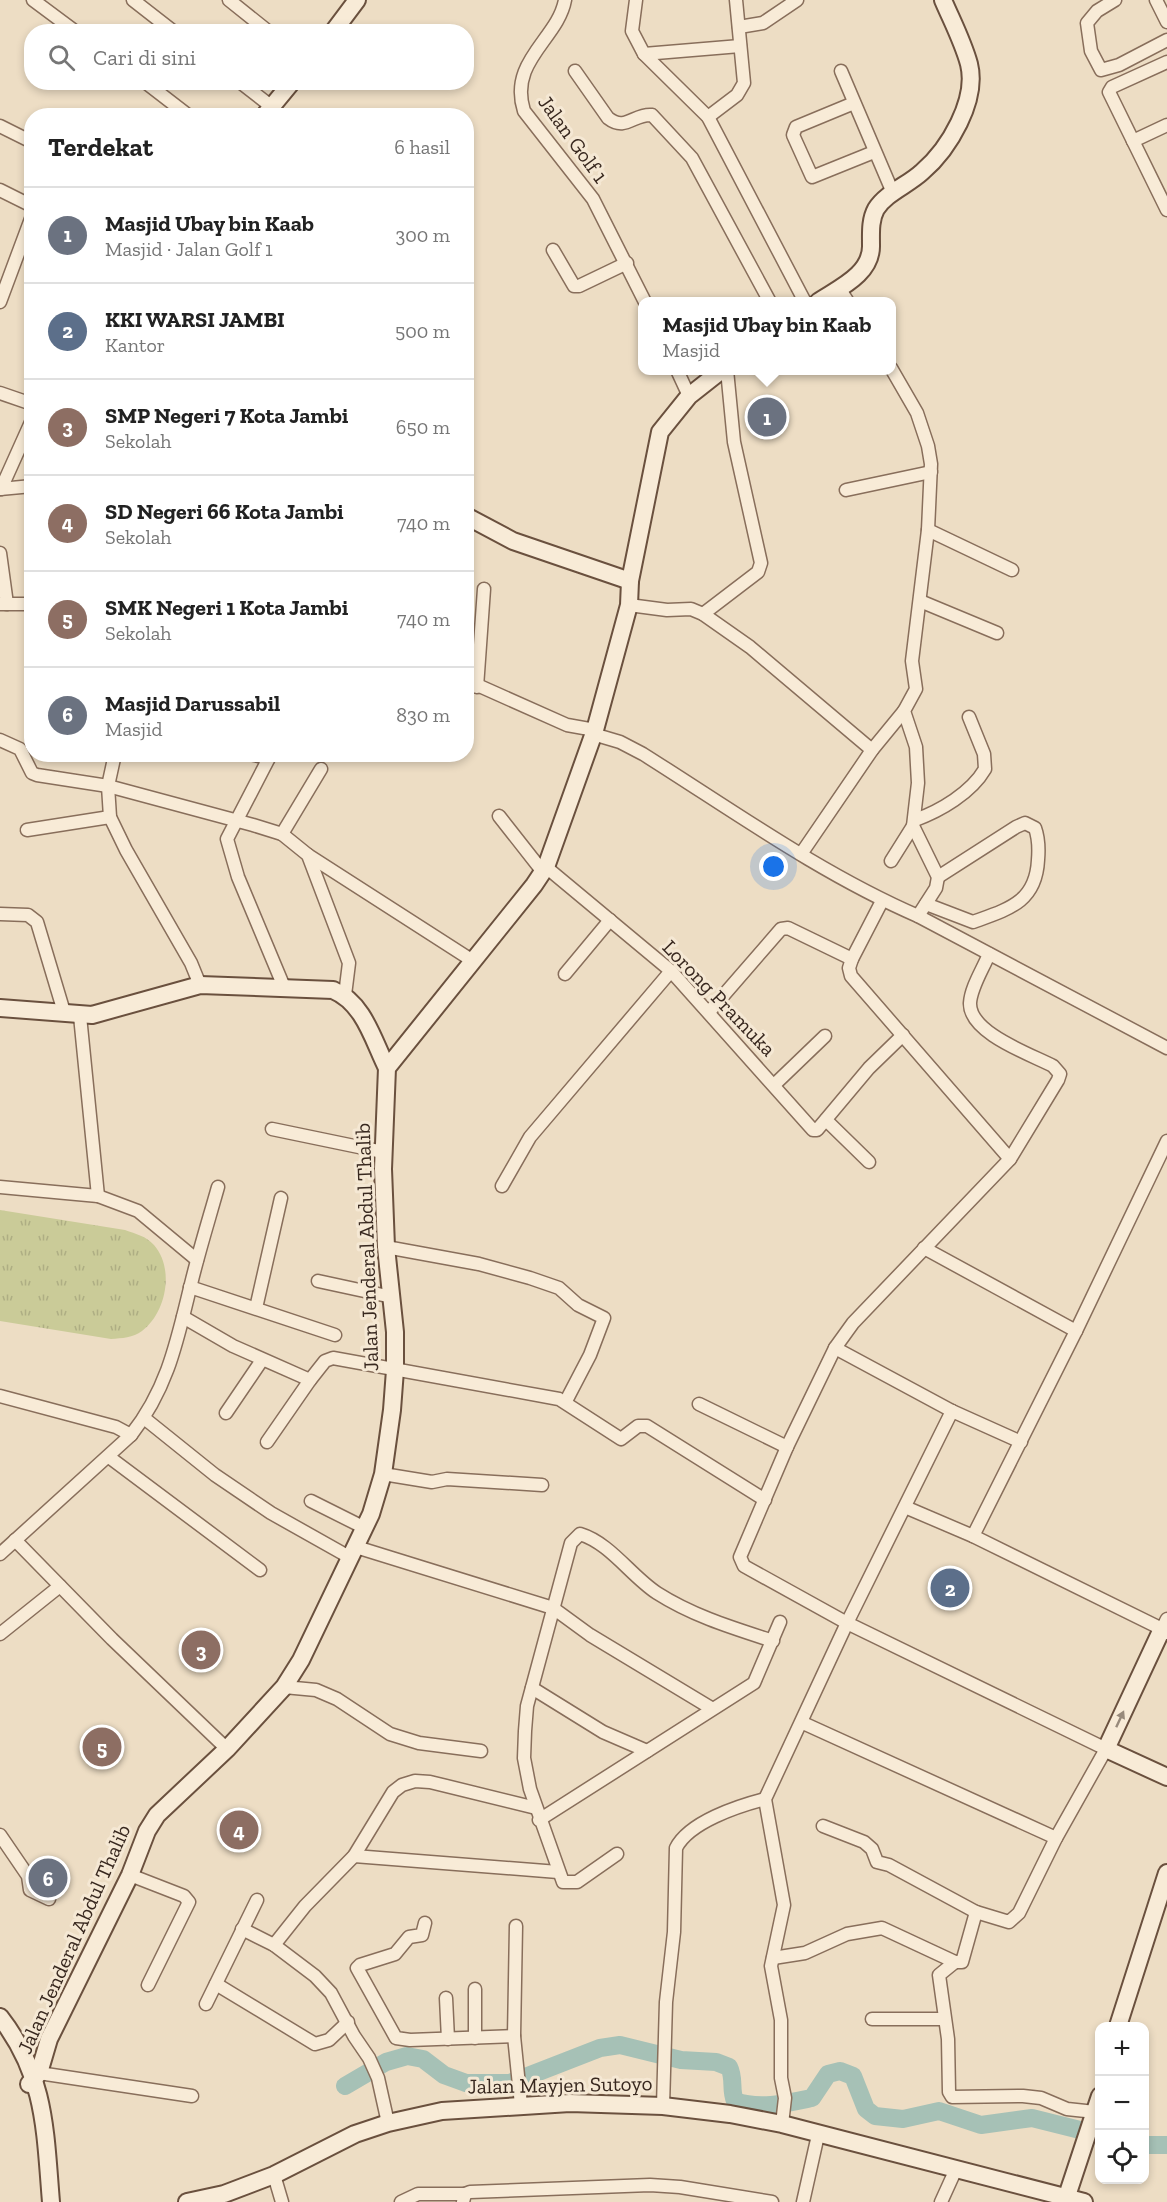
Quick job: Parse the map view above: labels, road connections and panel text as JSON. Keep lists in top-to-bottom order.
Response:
{
  "streets": {
    "street": [
      "Jalan Golf 1",
      "Lorong Pramuka",
      "Jalan Jenderal Abdul Thalib",
      "Jalan Mayjen Sutoyo"
    ]
  },
  "page": {
    "search": "Cari di sini",
    "heading": ["Terdekat", "6 hasil"],
    "list": [
      {
        "mark": "1",
        "name": "Masjid Ubay bin Kaab",
        "note": "Masjid · Jalan Golf 1",
        "value": "300 m"
      },
      {
        "mark": "2",
        "name": "KKI WARSI JAMBI",
        "note": "Kantor",
        "value": "500 m"
      },
      {
        "mark": "3",
        "name": "SMP Negeri 7 Kota Jambi",
        "note": "Sekolah",
        "value": "650 m"
      },
      {
        "mark": "4",
        "name": "SD Negeri 66 Kota Jambi",
        "note": "Sekolah",
        "value": "740 m"
      },
      {
        "mark": "5",
        "name": "SMK Negeri 1 Kota Jambi",
        "note": "Sekolah",
        "value": "740 m"
      },
      {
        "mark": "6",
        "name": "Masjid Darussabil",
        "note": "Masjid",
        "value": "830 m"
      }
    ],
    "popup": ["Masjid Ubay bin Kaab", "Masjid"],
    "pins": [
      "1",
      "2",
      "3",
      "5",
      "4",
      "6"
    ],
    "map_buttons": ["+", "−"]
  }
}
